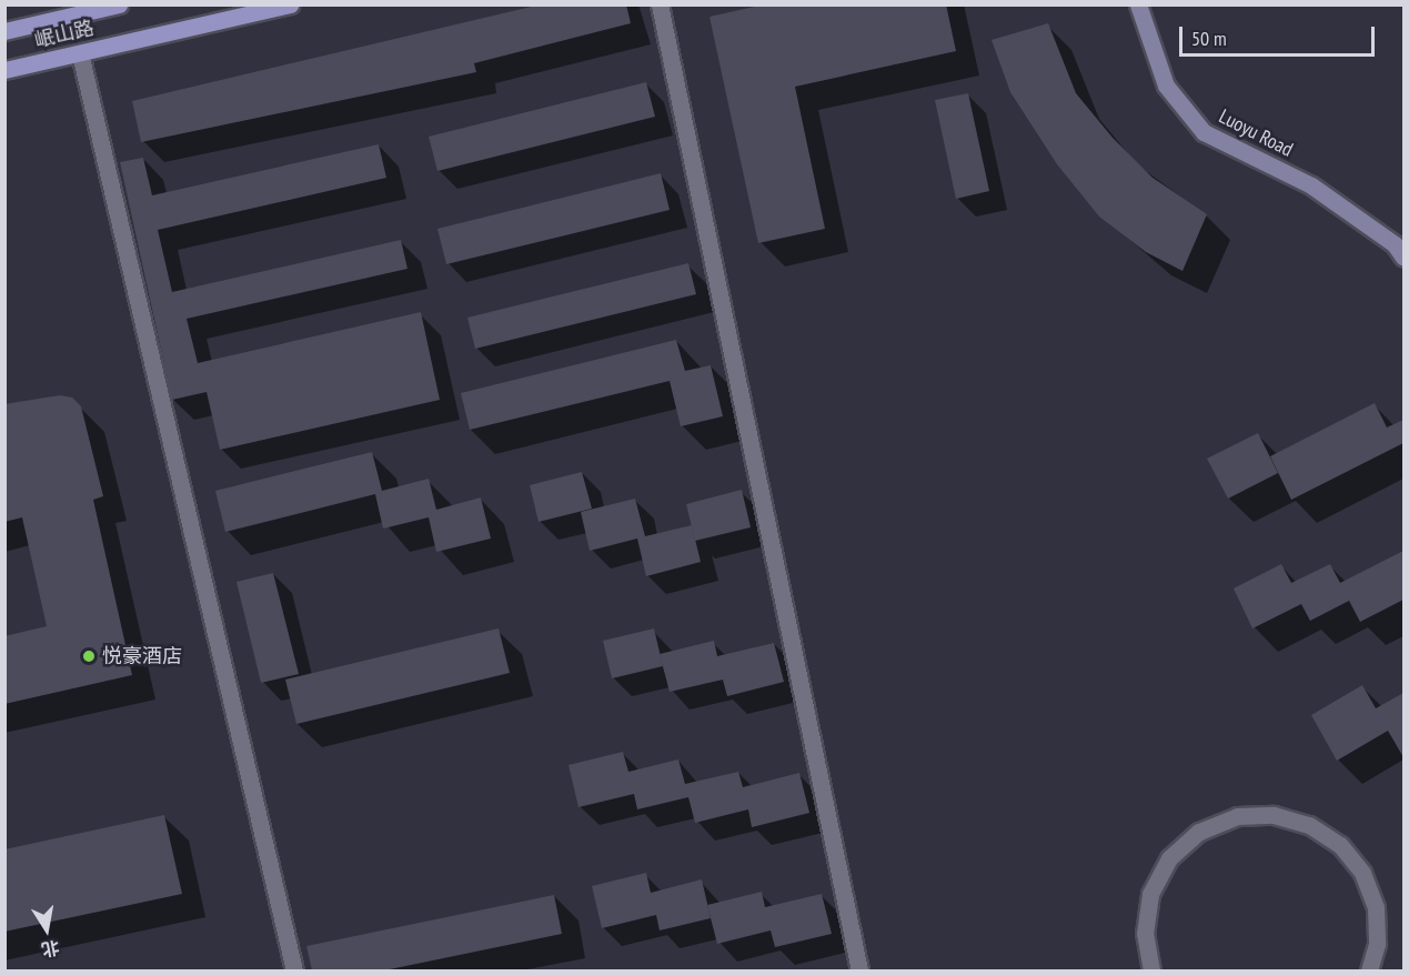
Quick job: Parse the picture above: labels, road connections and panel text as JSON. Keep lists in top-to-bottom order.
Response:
{
  "streets": {
    "main road": ["岷山路", "Luoyu Road"]
  },
  "places": ["悦豪酒店"],
  "scale_bar": "50 m",
  "north": "bottom"
}
